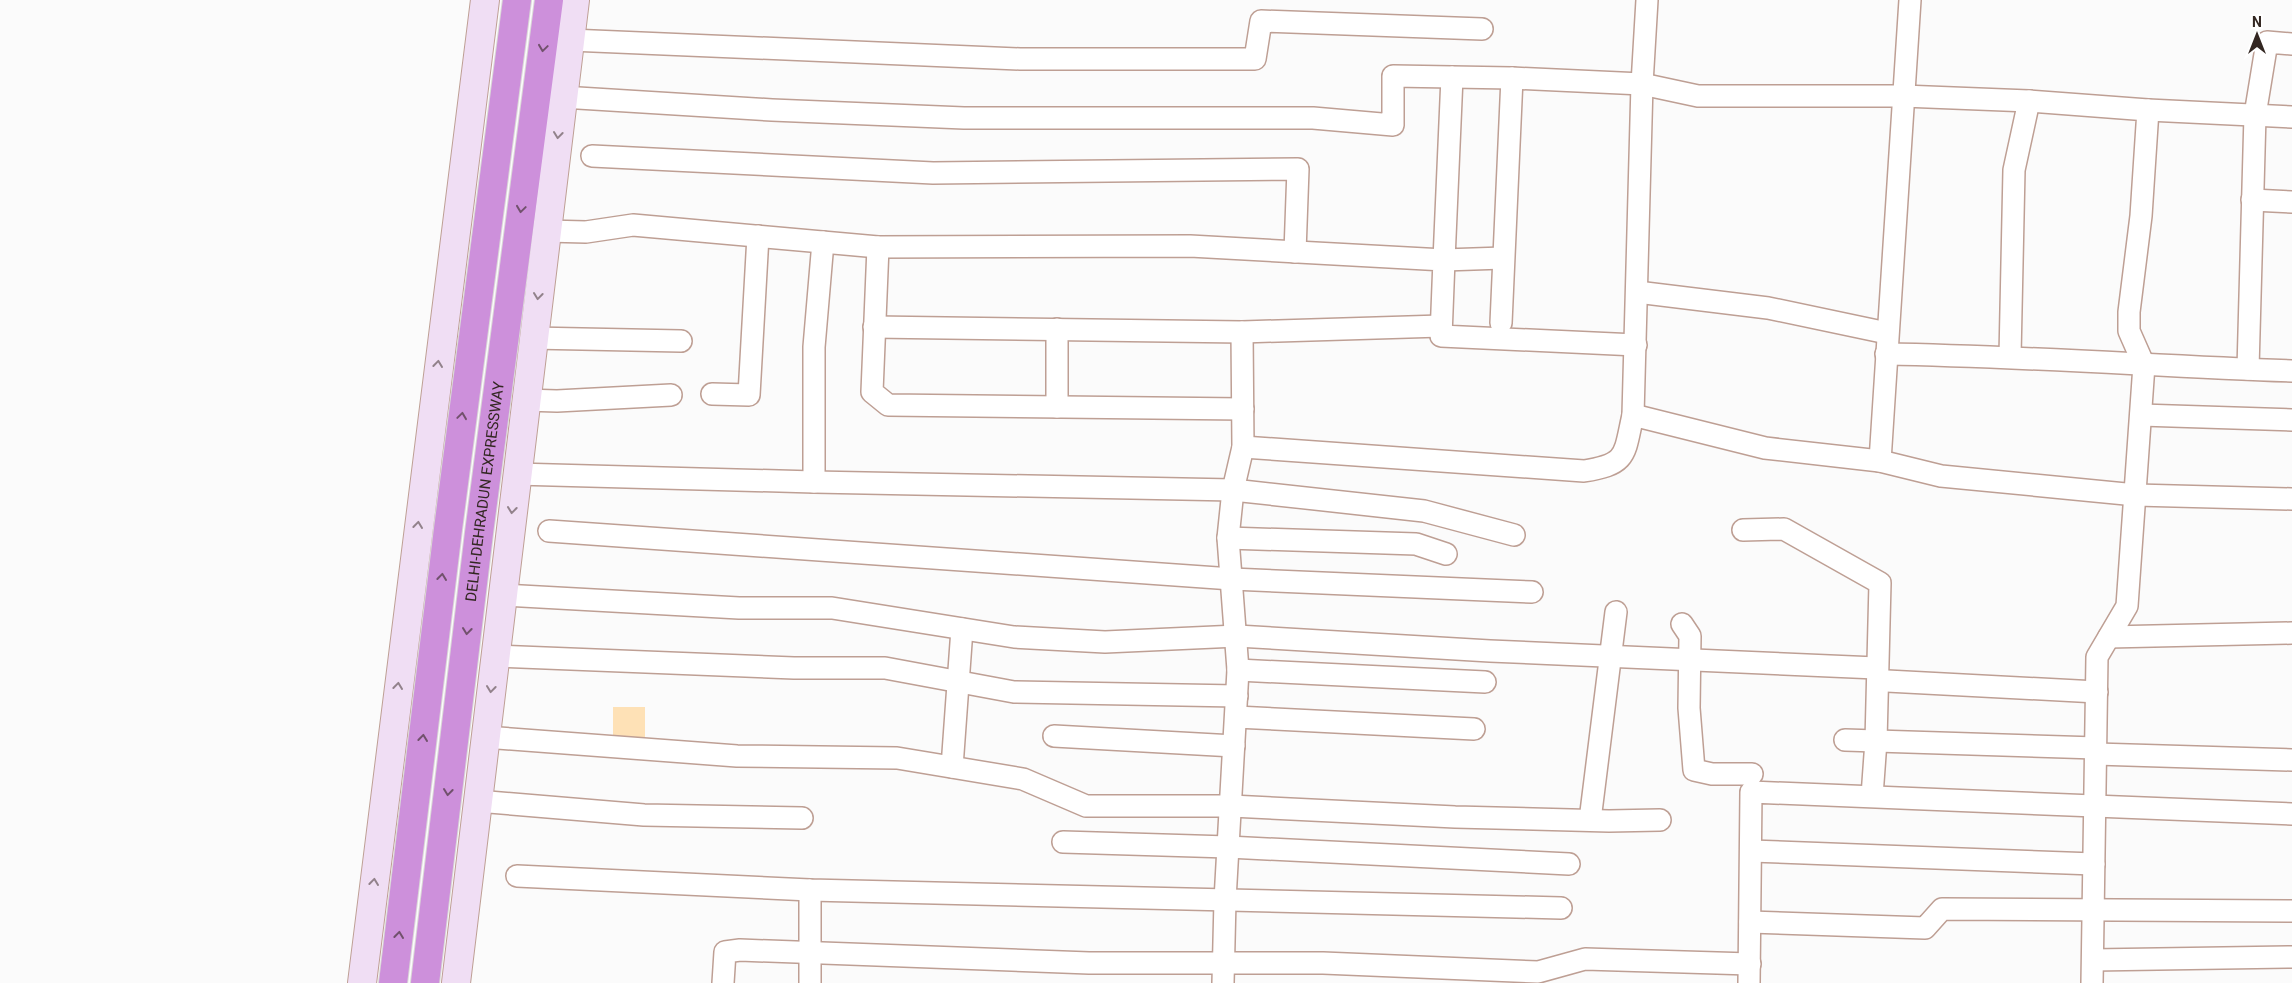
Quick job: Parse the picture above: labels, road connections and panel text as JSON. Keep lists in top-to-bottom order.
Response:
{
  "streets": {
    "highway": ["DELHI-DEHRADUN EXPRESSWAY"]
  },
  "north": "top"
}
